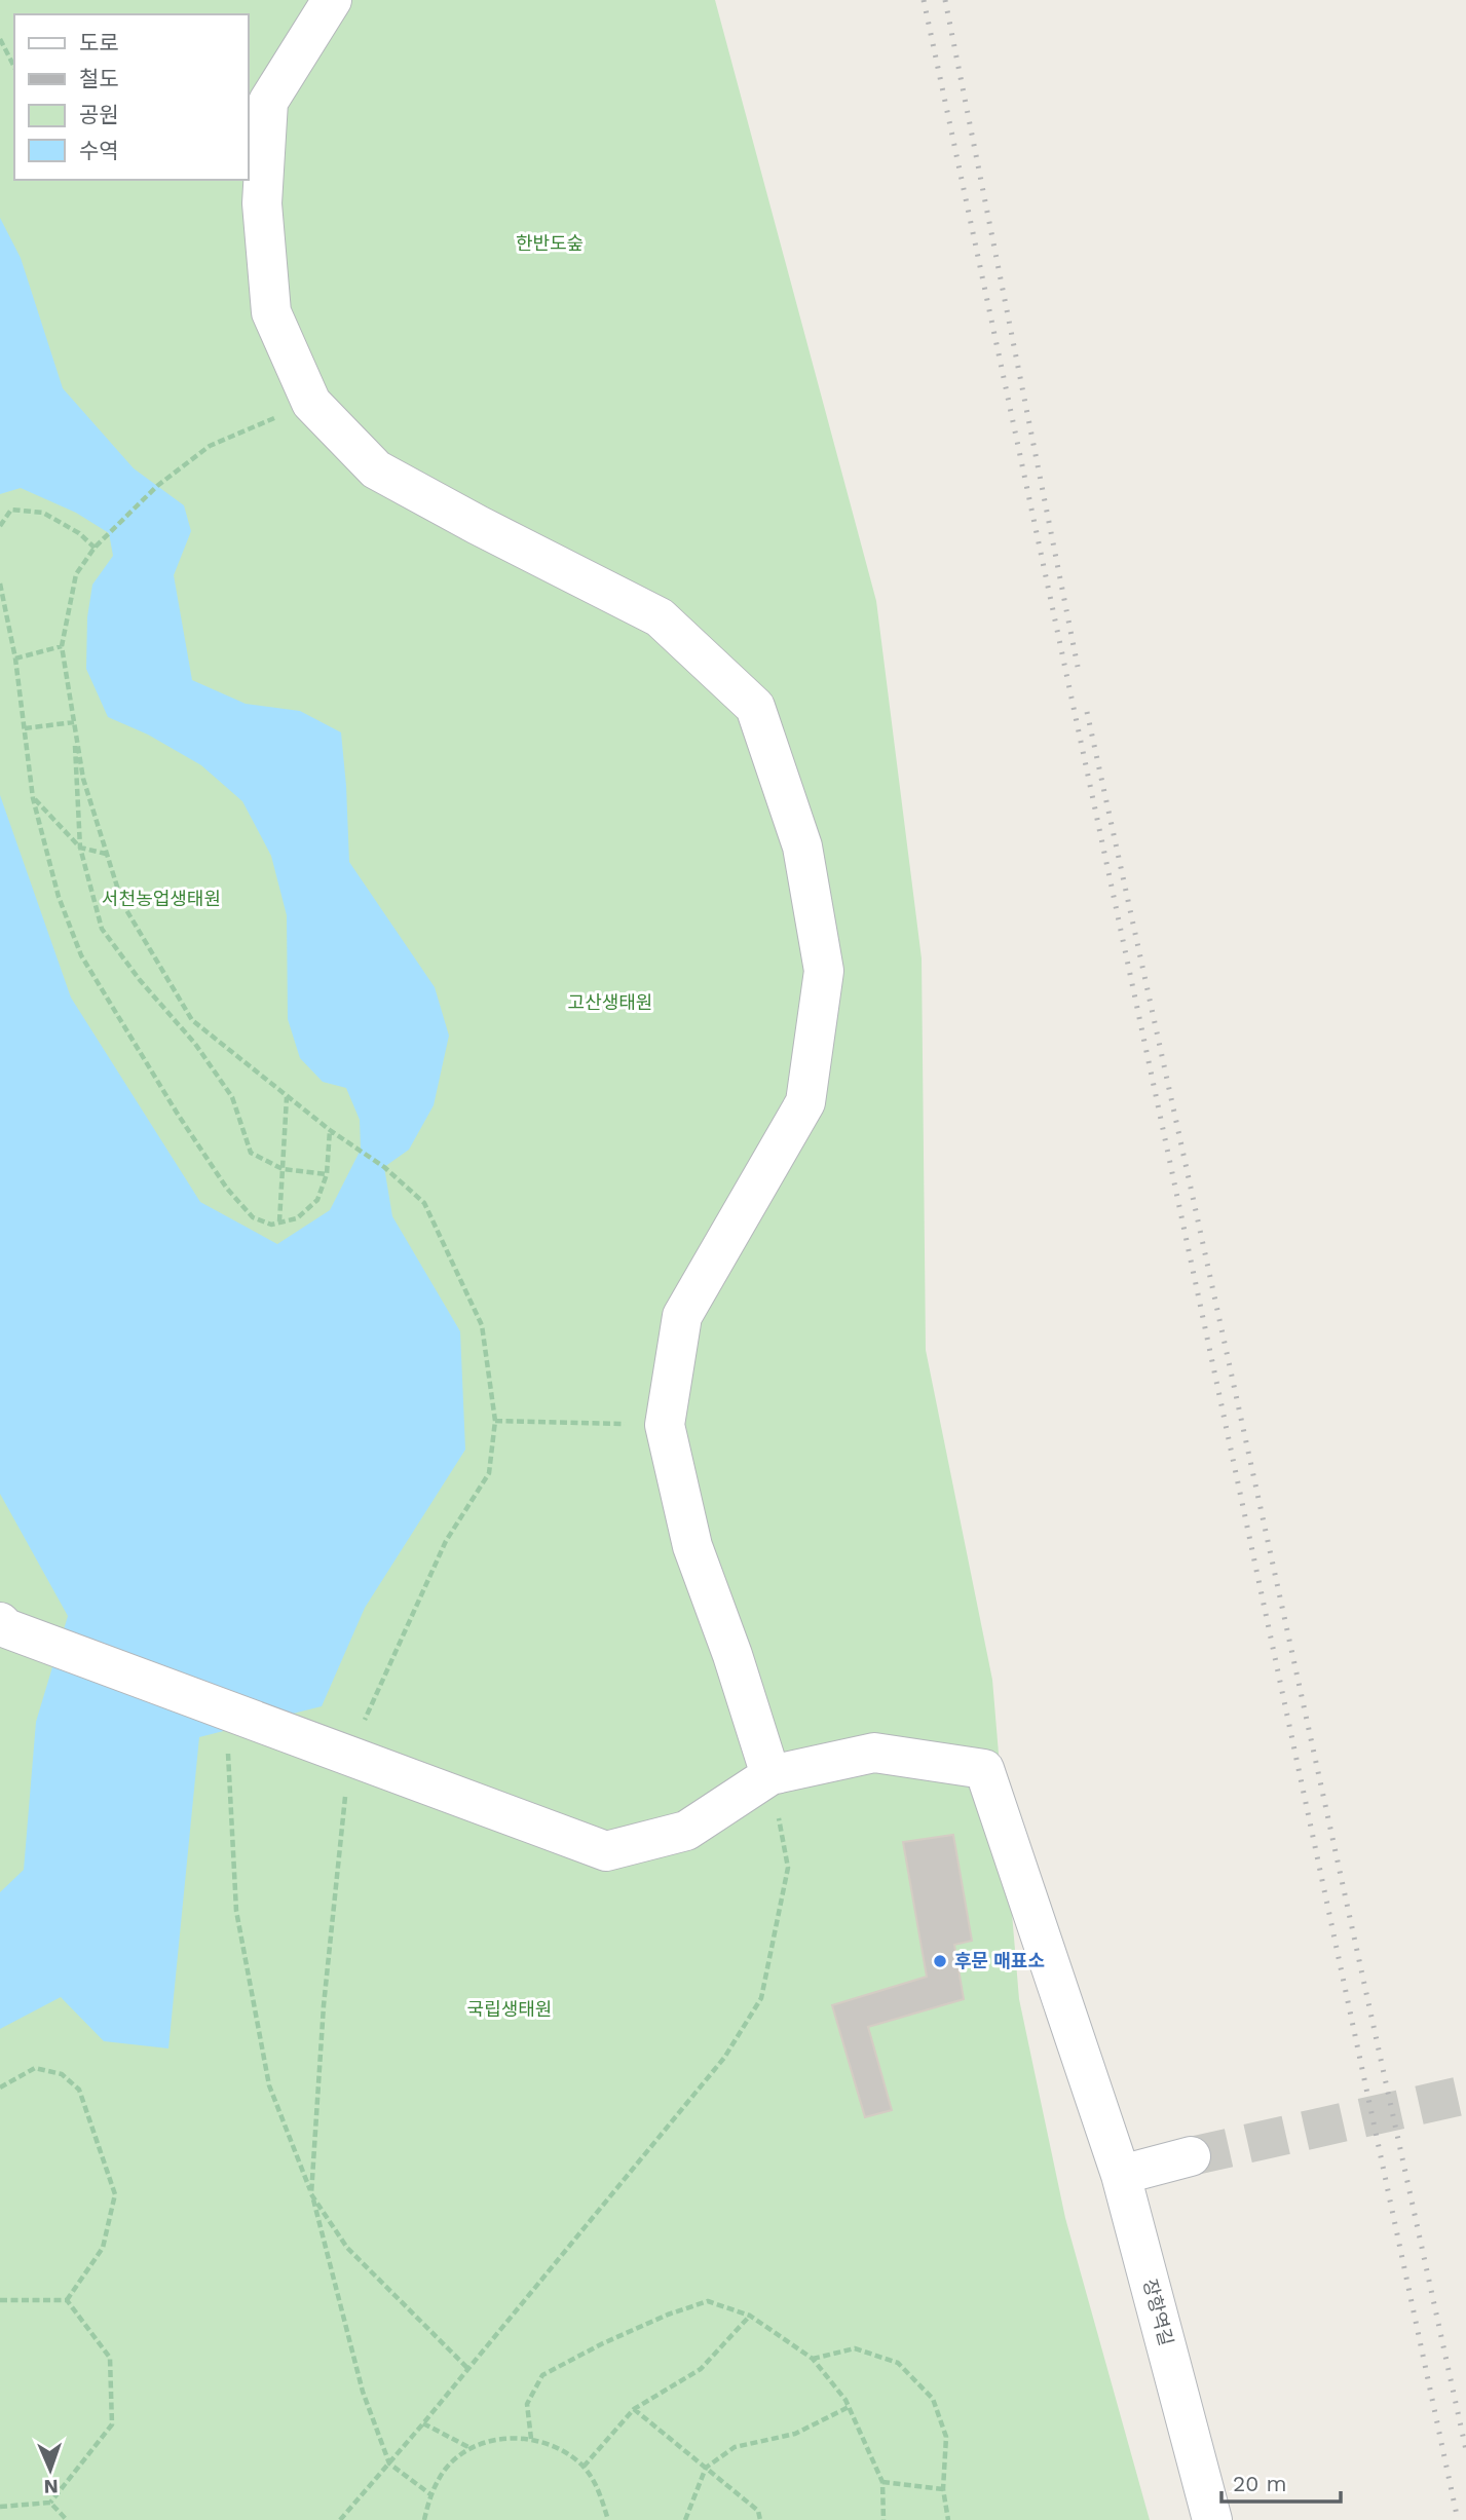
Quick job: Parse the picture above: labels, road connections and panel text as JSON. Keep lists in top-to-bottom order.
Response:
{
  "streets": {
    "street": ["장항역길"]
  },
  "parks": [
    "한반도숲",
    "서천농업생태원",
    "고산생태원",
    "국립생태원"
  ],
  "places": ["후문 매표소"],
  "legend": [
    "도로",
    "철도",
    "공원",
    "수역"
  ],
  "scale_bar": "20 m",
  "north": "bottom"
}
